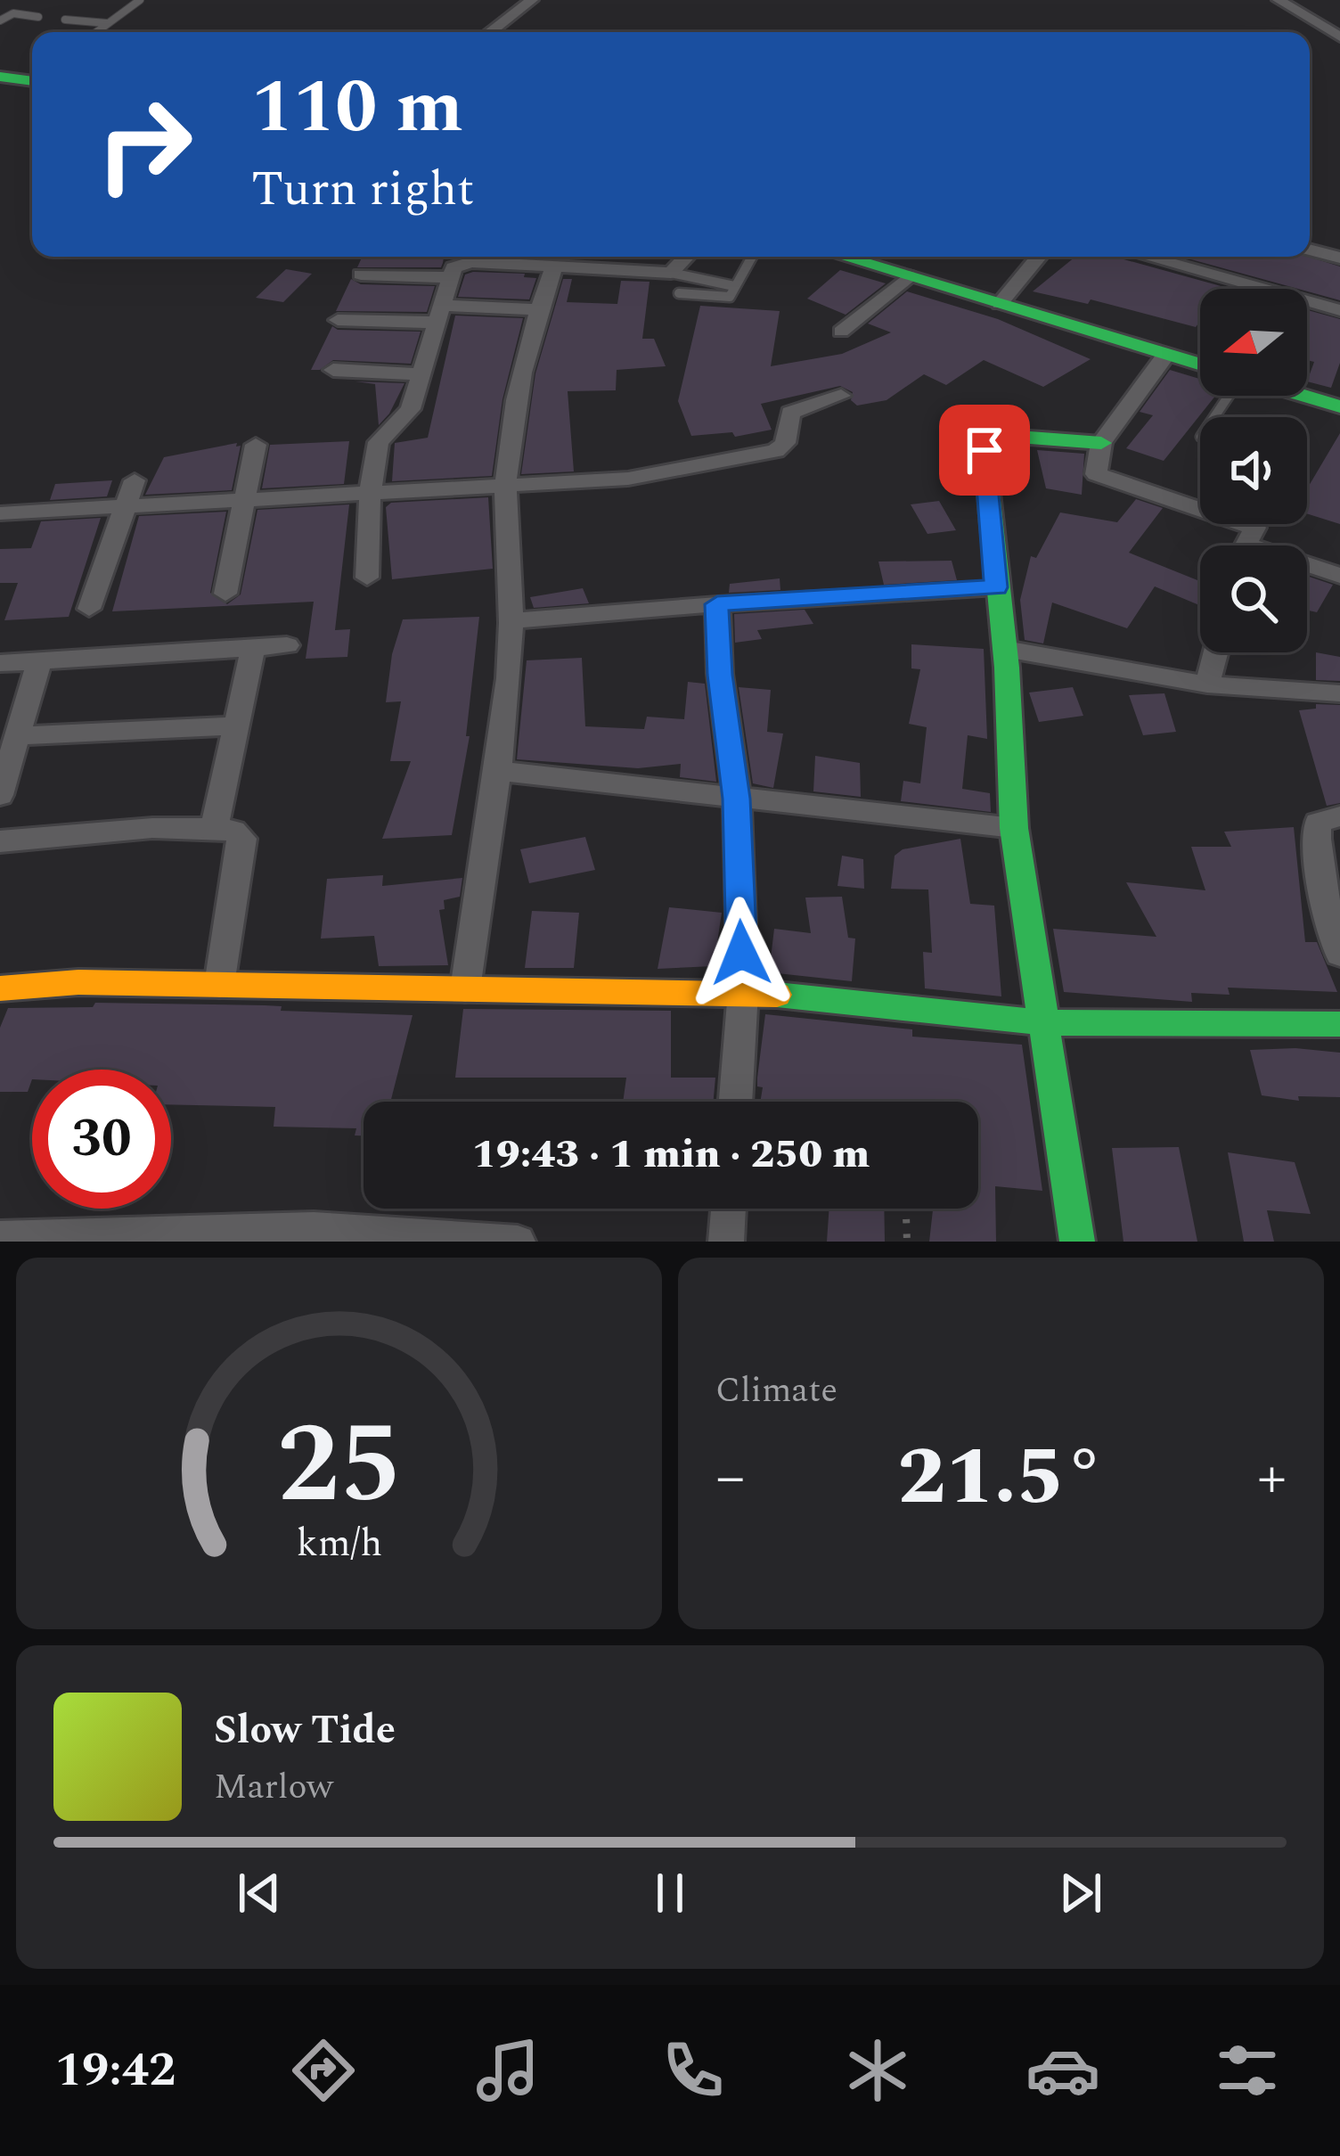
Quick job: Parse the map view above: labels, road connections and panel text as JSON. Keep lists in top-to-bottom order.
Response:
{
  "north": "left",
  "page": {
    "turn": ["110 m", "Turn right"],
    "limit": "30",
    "trip": "19:43 · 1 min · 250 m",
    "tile": "Climate",
    "heat": ["−", "21.5°", "+"],
    "song": ["Slow Tide", "Marlow"],
    "tabs": "19:42",
    "gauge": ["25", "km/h"]
  }
}
